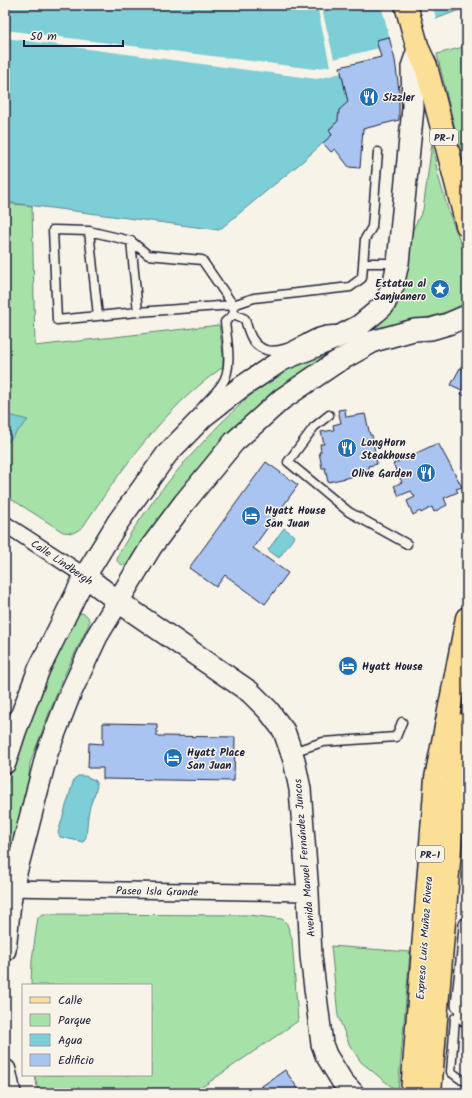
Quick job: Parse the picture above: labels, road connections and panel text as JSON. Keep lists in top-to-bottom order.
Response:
{
  "streets": {
    "main road": [
      "PR-1",
      "Calle Lindbergh",
      "Avenida Manuel Fernández Juncos",
      "Expreso Luis Muñoz Rivera"
    ],
    "street": ["Paseo Isla Grande"]
  },
  "crossings": [
    ["Calle Lindbergh", "Avenida Manuel Fernández Juncos"],
    ["Avenida Manuel Fernández Juncos", "Paseo Isla Grande"]
  ],
  "places": {
    "restaurant": ["Sizzler", "LongHorn Steakhouse", "Olive Garden"],
    "place": ["Estatua al Sanjuanero"],
    "hotel": ["Hyatt House San Juan", "Hyatt House", "Hyatt Place San Juan"]
  },
  "legend": [
    "Calle",
    "Parque",
    "Agua",
    "Edificio"
  ],
  "scale_bar": "50 m"
}
